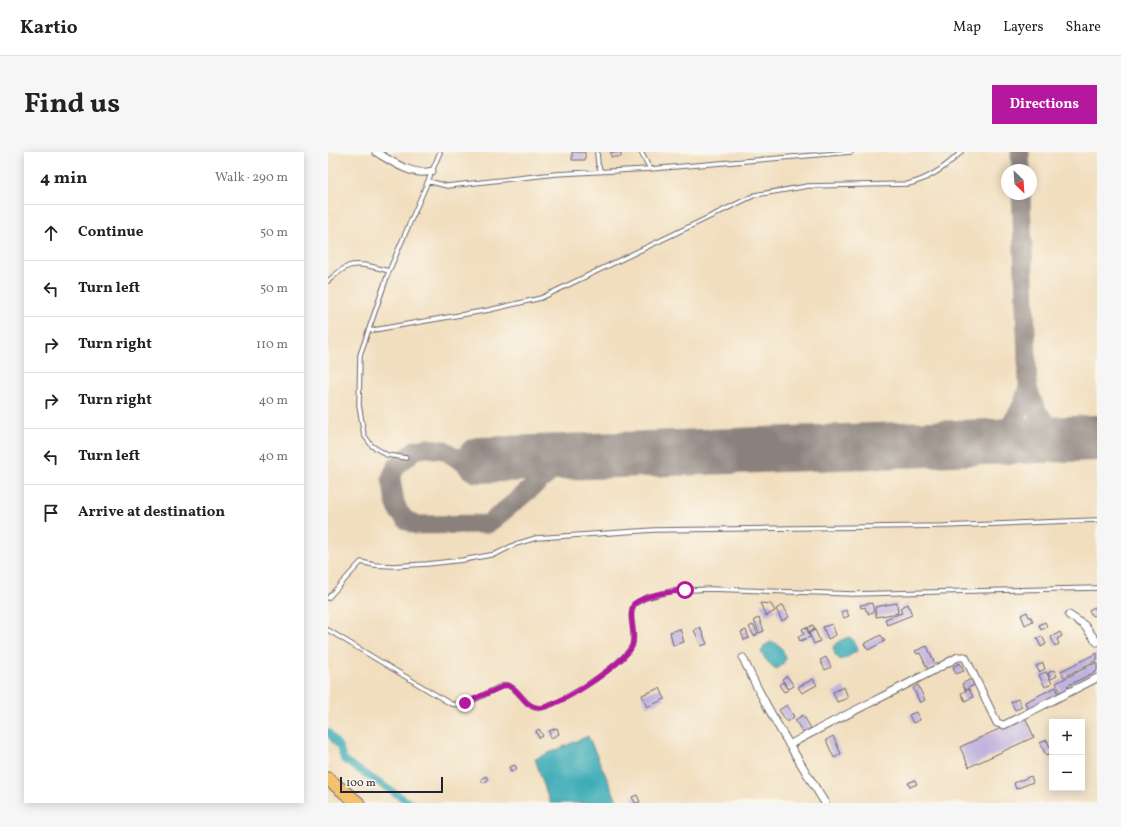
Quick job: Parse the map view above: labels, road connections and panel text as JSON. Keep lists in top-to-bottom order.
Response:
{
  "scale_bar": "100 m",
  "north": "bottom right",
  "page": {
    "header": "Kartio",
    "nav": ["Map", "Layers", "Share"],
    "title": "Find us",
    "buttons": "Directions",
    "heading": ["4 min", "Walk · 290 m"],
    "list": [
      ["Continue", "50 m"],
      ["Turn left", "50 m"],
      ["Turn right", "110 m"],
      ["Turn right", "40 m"],
      ["Turn left", "40 m"],
      "Arrive at destination"
    ],
    "map_buttons": ["+", "−"],
    "scale": "100 m"
  }
}
